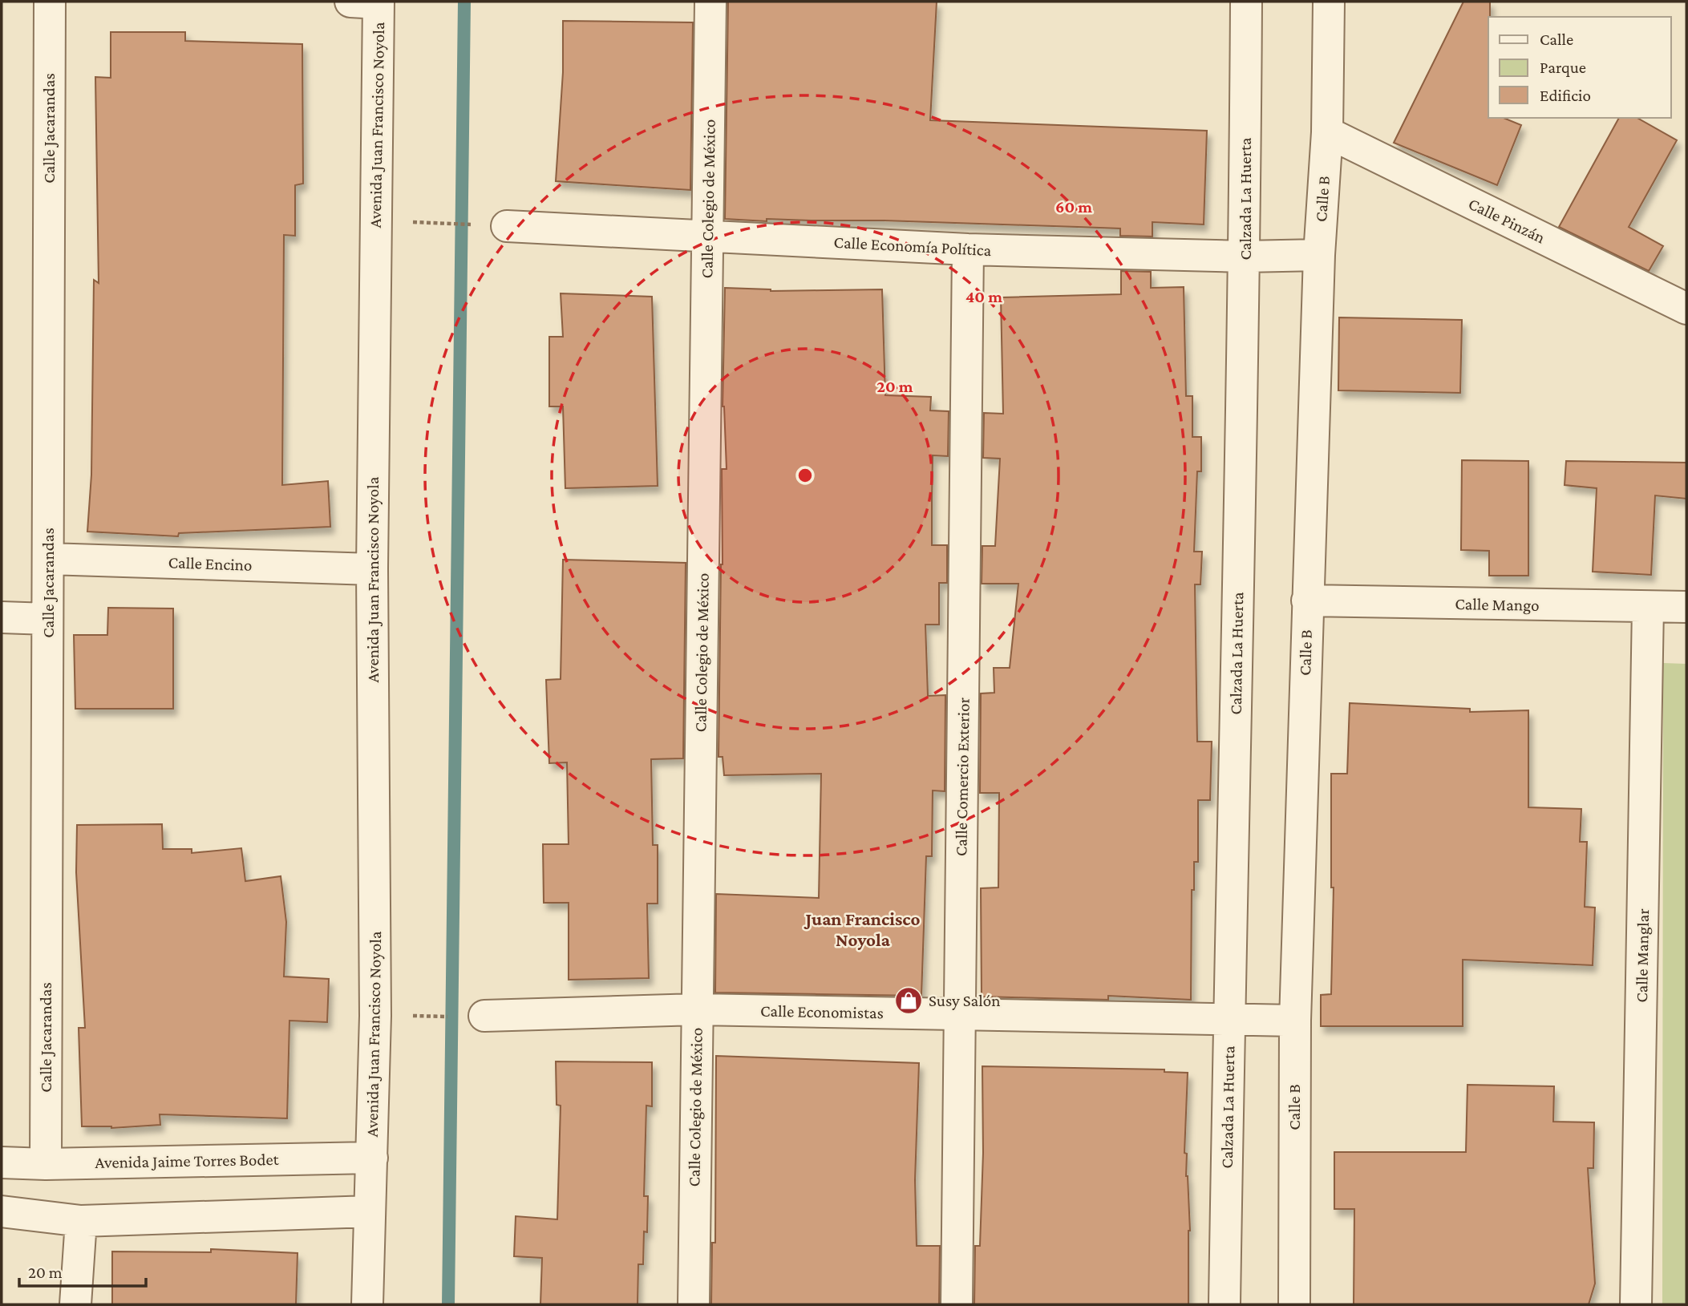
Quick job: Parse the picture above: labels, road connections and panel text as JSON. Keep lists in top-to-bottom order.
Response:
{
  "streets": {
    "street": [
      "Avenida Juan Francisco Noyola",
      "Calle Jacarandas",
      "Calle Colegio de México",
      "Calzada La Huerta",
      "Calle B",
      "Calle Pinzán",
      "Calle Economía Política",
      "Calle Encino",
      "Calle Mango",
      "Calle Comercio Exterior",
      "Calle Manglar",
      "Calle Economistas",
      "Avenida Jaime Torres Bodet"
    ]
  },
  "crossings": [
    ["Avenida Juan Francisco Noyola", "Calle Encino"],
    ["Avenida Juan Francisco Noyola", "Avenida Jaime Torres Bodet"],
    ["Calle Jacarandas", "Calle Encino"],
    ["Calle Jacarandas", "Avenida Jaime Torres Bodet"],
    ["Calle Colegio de México", "Calle Economía Política"],
    ["Calle Colegio de México", "Calle Economistas"],
    ["Calzada La Huerta", "Calle Economía Política"],
    ["Calzada La Huerta", "Calle Economistas"],
    ["Calle B", "Calle Pinzán"],
    ["Calle B", "Calle Economía Política"],
    ["Calle B", "Calle Mango"],
    ["Calle B", "Calle Economistas"],
    ["Calle Economía Política", "Calle Comercio Exterior"],
    ["Calle Mango", "Calle Manglar"],
    ["Calle Comercio Exterior", "Calle Economistas"]
  ],
  "districts": ["Juan Francisco Noyola"],
  "places": {
    "shop": ["Susy Salón"]
  },
  "legend": ["Calle", "Parque", "Edificio"],
  "scale_bar": "20 m",
  "rings": ["60 m", "40 m", "20 m"]
}
